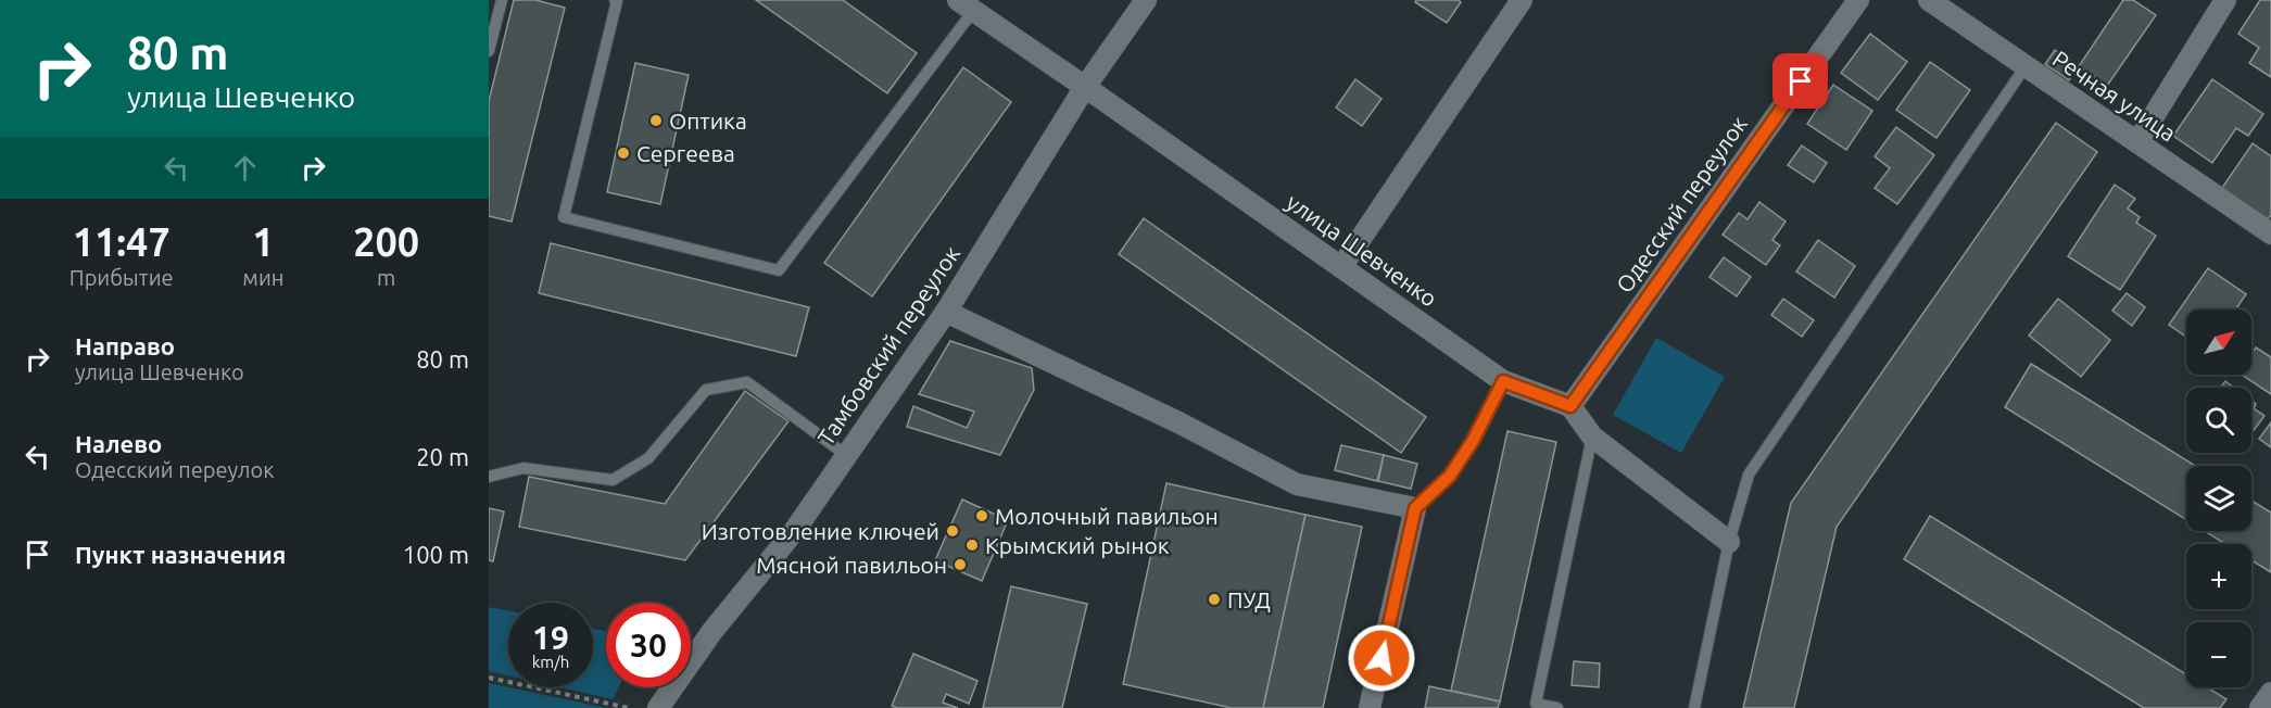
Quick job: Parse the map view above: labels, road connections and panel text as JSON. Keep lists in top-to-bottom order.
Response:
{
  "streets": {
    "street": [
      "Речная улица",
      "Одесский переулок",
      "улица Шевченко",
      "Тамбовский переулок"
    ]
  },
  "crossings": [
    ["Одесский переулок", "улица Шевченко"],
    ["улица Шевченко", "Тамбовский переулок"]
  ],
  "places": [
    "Оптика",
    "Сергеева",
    "Молочный павильон",
    "Изготовление ключей",
    "Крымский рынок",
    "Мясной павильон",
    "ПУД"
  ],
  "north": "top right",
  "page": {
    "turn": ["80 m", "улица Шевченко"],
    "eta": [
      "11:47",
      "Прибытие",
      "1",
      "мин",
      "200",
      "m"
    ],
    "list": [
      {
        "name": "Направо",
        "note": "улица Шевченко",
        "value": "80 m"
      },
      {
        "name": "Налево",
        "note": "Одесский переулок",
        "value": "20 m"
      },
      {
        "name": "Пункт назначения",
        "value": "100 m"
      }
    ],
    "map_buttons": ["+", "−"],
    "speed": "19 km/h",
    "limit": "30"
  }
}
